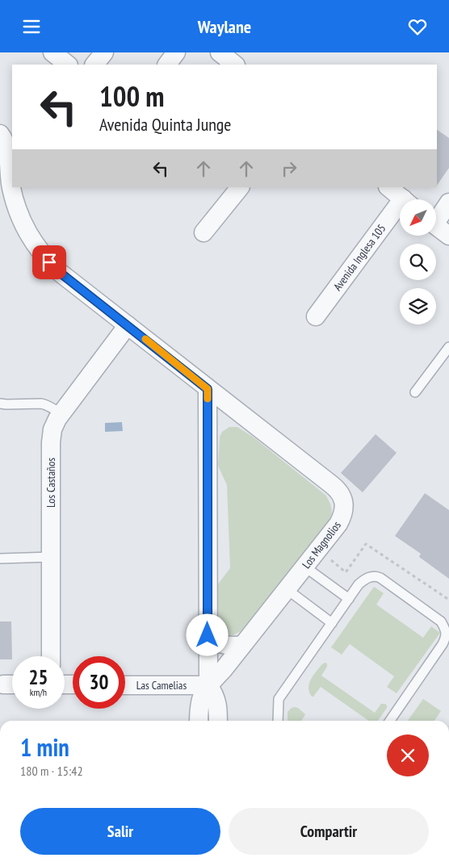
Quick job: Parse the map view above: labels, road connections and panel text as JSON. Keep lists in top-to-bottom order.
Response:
{
  "streets": {
    "street": [
      "Avenida Inglesa 105",
      "Los Castaños",
      "Los Magnolios",
      "Las Camelias"
    ]
  },
  "crossings": [
    ["Los Castaños", "Los Magnolios"],
    ["Los Magnolios", "Las Camelias"]
  ],
  "north": "bottom left",
  "page": {
    "header": "Waylane",
    "turn": ["100 m", "Avenida Quinta Junge"],
    "speed": "25 km/h",
    "limit": "30",
    "heading": ["1 min", "180 m · 15:42"],
    "buttons": ["Salir", "Compartir"]
  }
}
